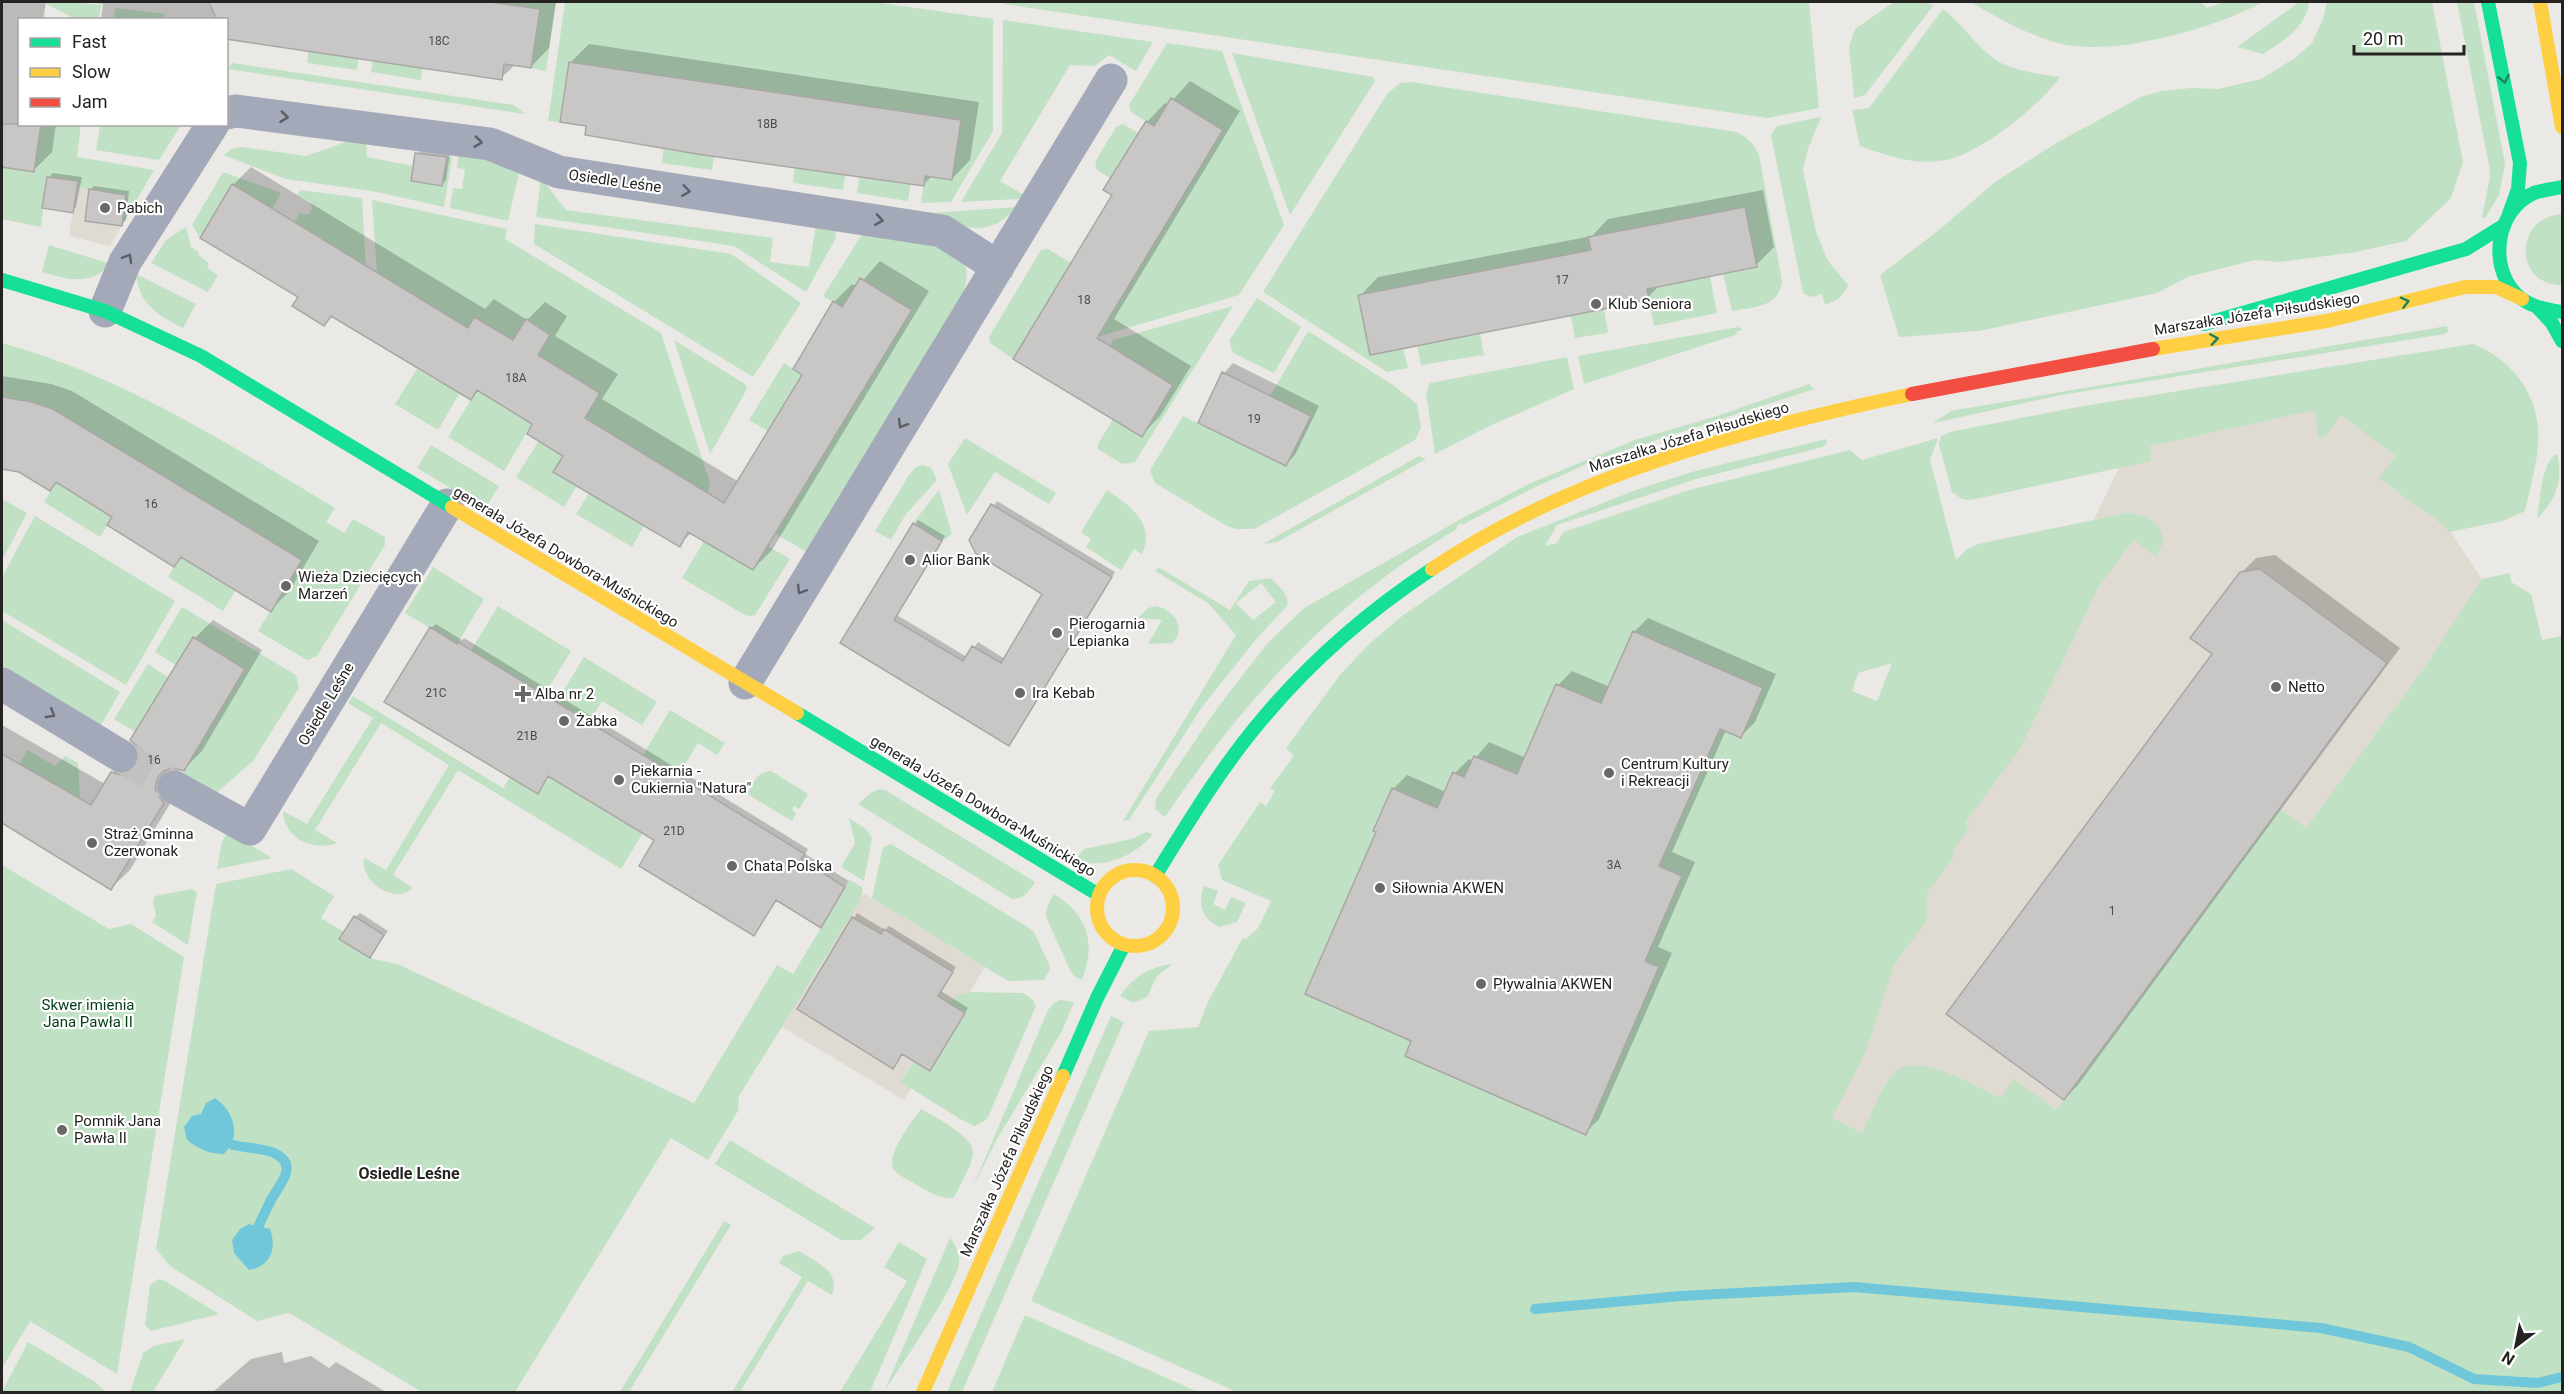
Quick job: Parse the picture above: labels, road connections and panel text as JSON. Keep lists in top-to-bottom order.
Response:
{
  "streets": {
    "street": ["Osiedle Leśne", "Marszałka Józefa Piłsudskiego", "generała Józefa Dowbora-Muśnickiego"]
  },
  "crossings": [
    ["Osiedle Leśne", "generała Józefa Dowbora-Muśnickiego"],
    ["Marszałka Józefa Piłsudskiego", "generała Józefa Dowbora-Muśnickiego"]
  ],
  "one_way": ["Osiedle Leśne"],
  "districts": ["Osiedle Leśne"],
  "parks": ["Skwer imienia Jana Pawła II"],
  "places": {
    "other": [
      "Pabich",
      "Klub Seniora",
      "Alior Bank",
      "Wieża Dziecięcych Marzeń",
      "Pierogarnia Lepianka",
      "Netto",
      "Ira Kebab",
      "Żabka",
      "Centrum Kultury i Rekreacji",
      "Piekarnia - Cukiernia \"Natura\"",
      "Straż Gminna Czerwonak",
      "Chata Polska",
      "Siłownia AKWEN",
      "Pływalnia AKWEN",
      "Pomnik Jana Pawła II"
    ],
    "health": ["Alba nr 2"]
  },
  "house_numbers": [
    "18C",
    "18B",
    "17",
    "18",
    "18A",
    "19",
    "16",
    "21C",
    "21B",
    "16",
    "21D",
    "3A",
    "1"
  ],
  "legend": ["Fast", "Slow", "Jam"],
  "scale_bar": "20 m",
  "north": "bottom left"
}
